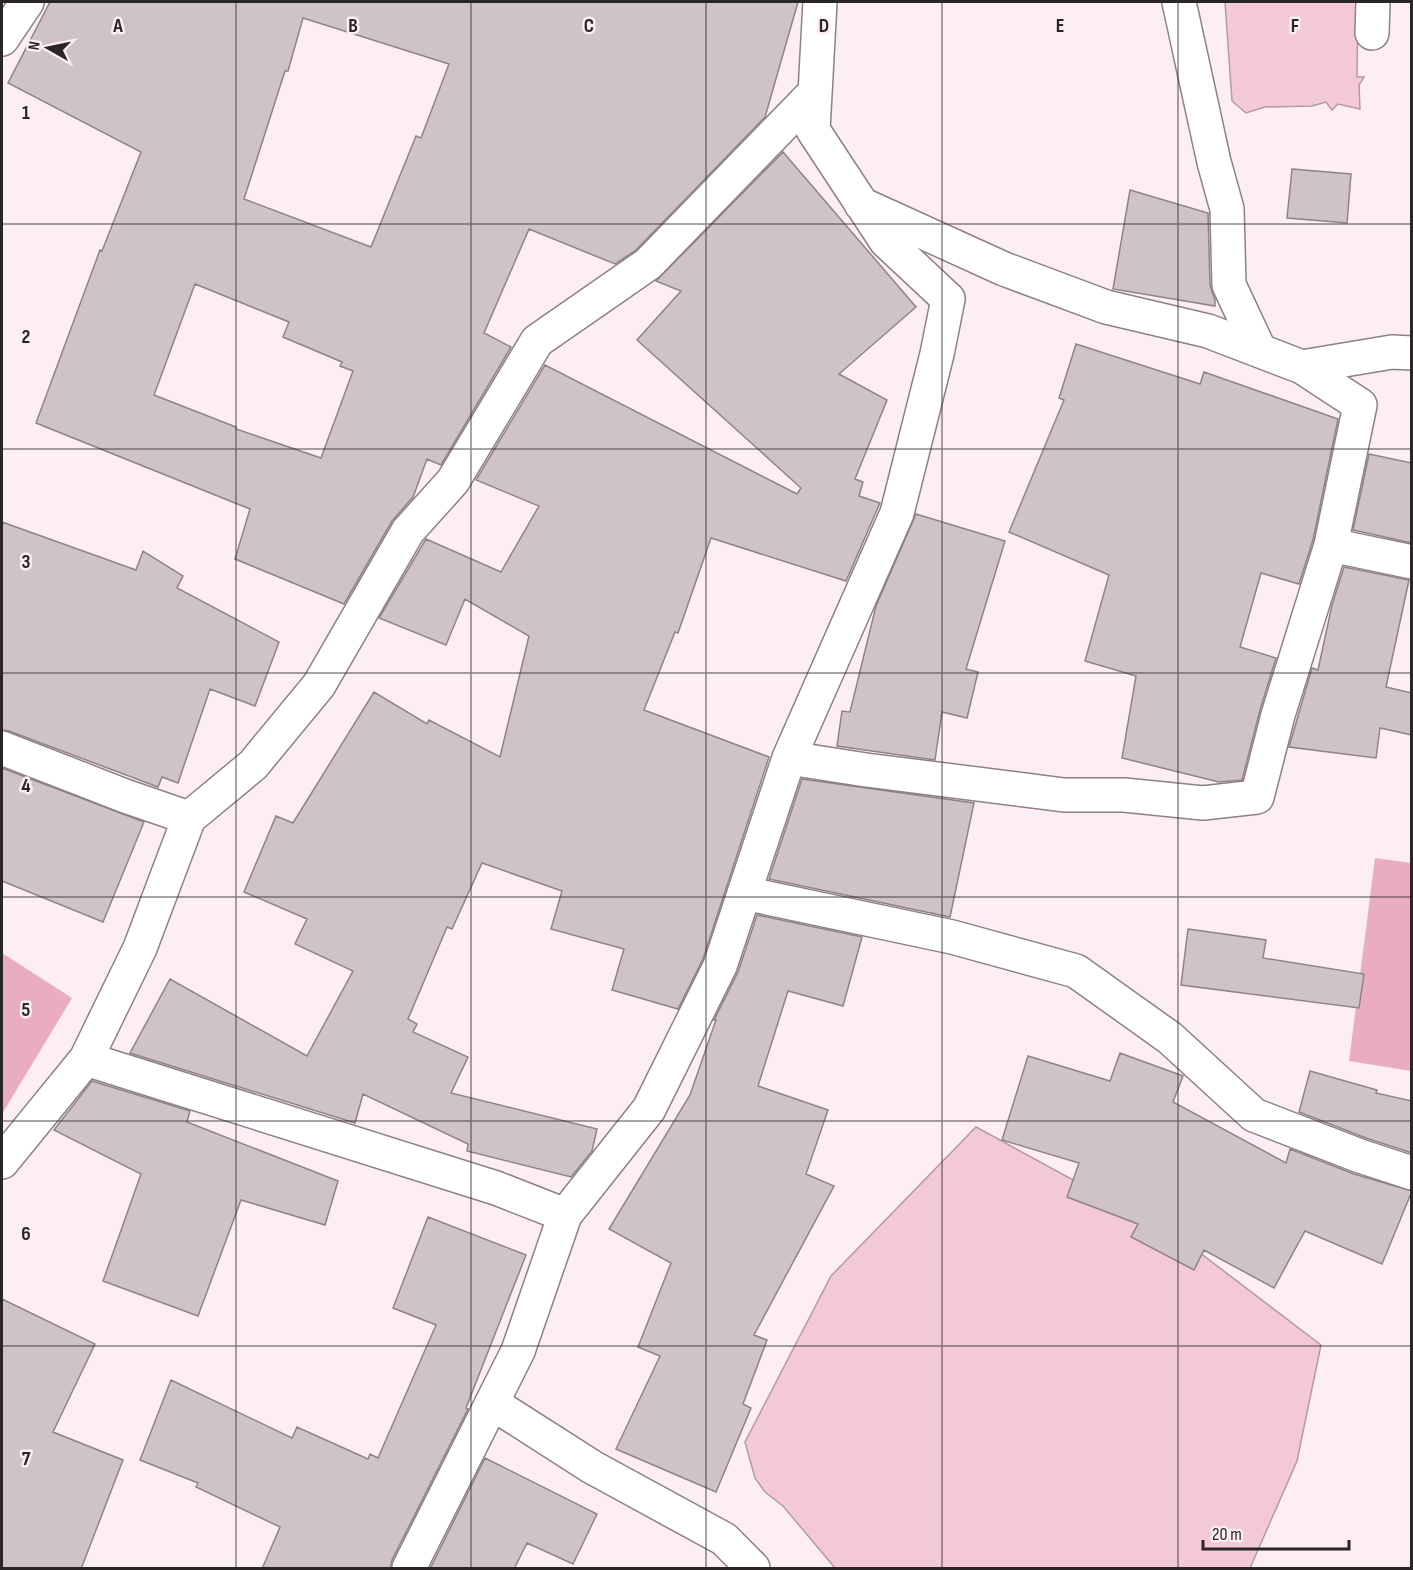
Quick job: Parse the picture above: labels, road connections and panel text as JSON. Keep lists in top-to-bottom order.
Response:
{
  "scale_bar": "20 m",
  "north": "left",
  "grid": {
    "columns": [
      "A",
      "B",
      "C",
      "D",
      "E",
      "F"
    ],
    "rows": [
      "1",
      "2",
      "3",
      "4",
      "5",
      "6",
      "7"
    ]
  }
}
